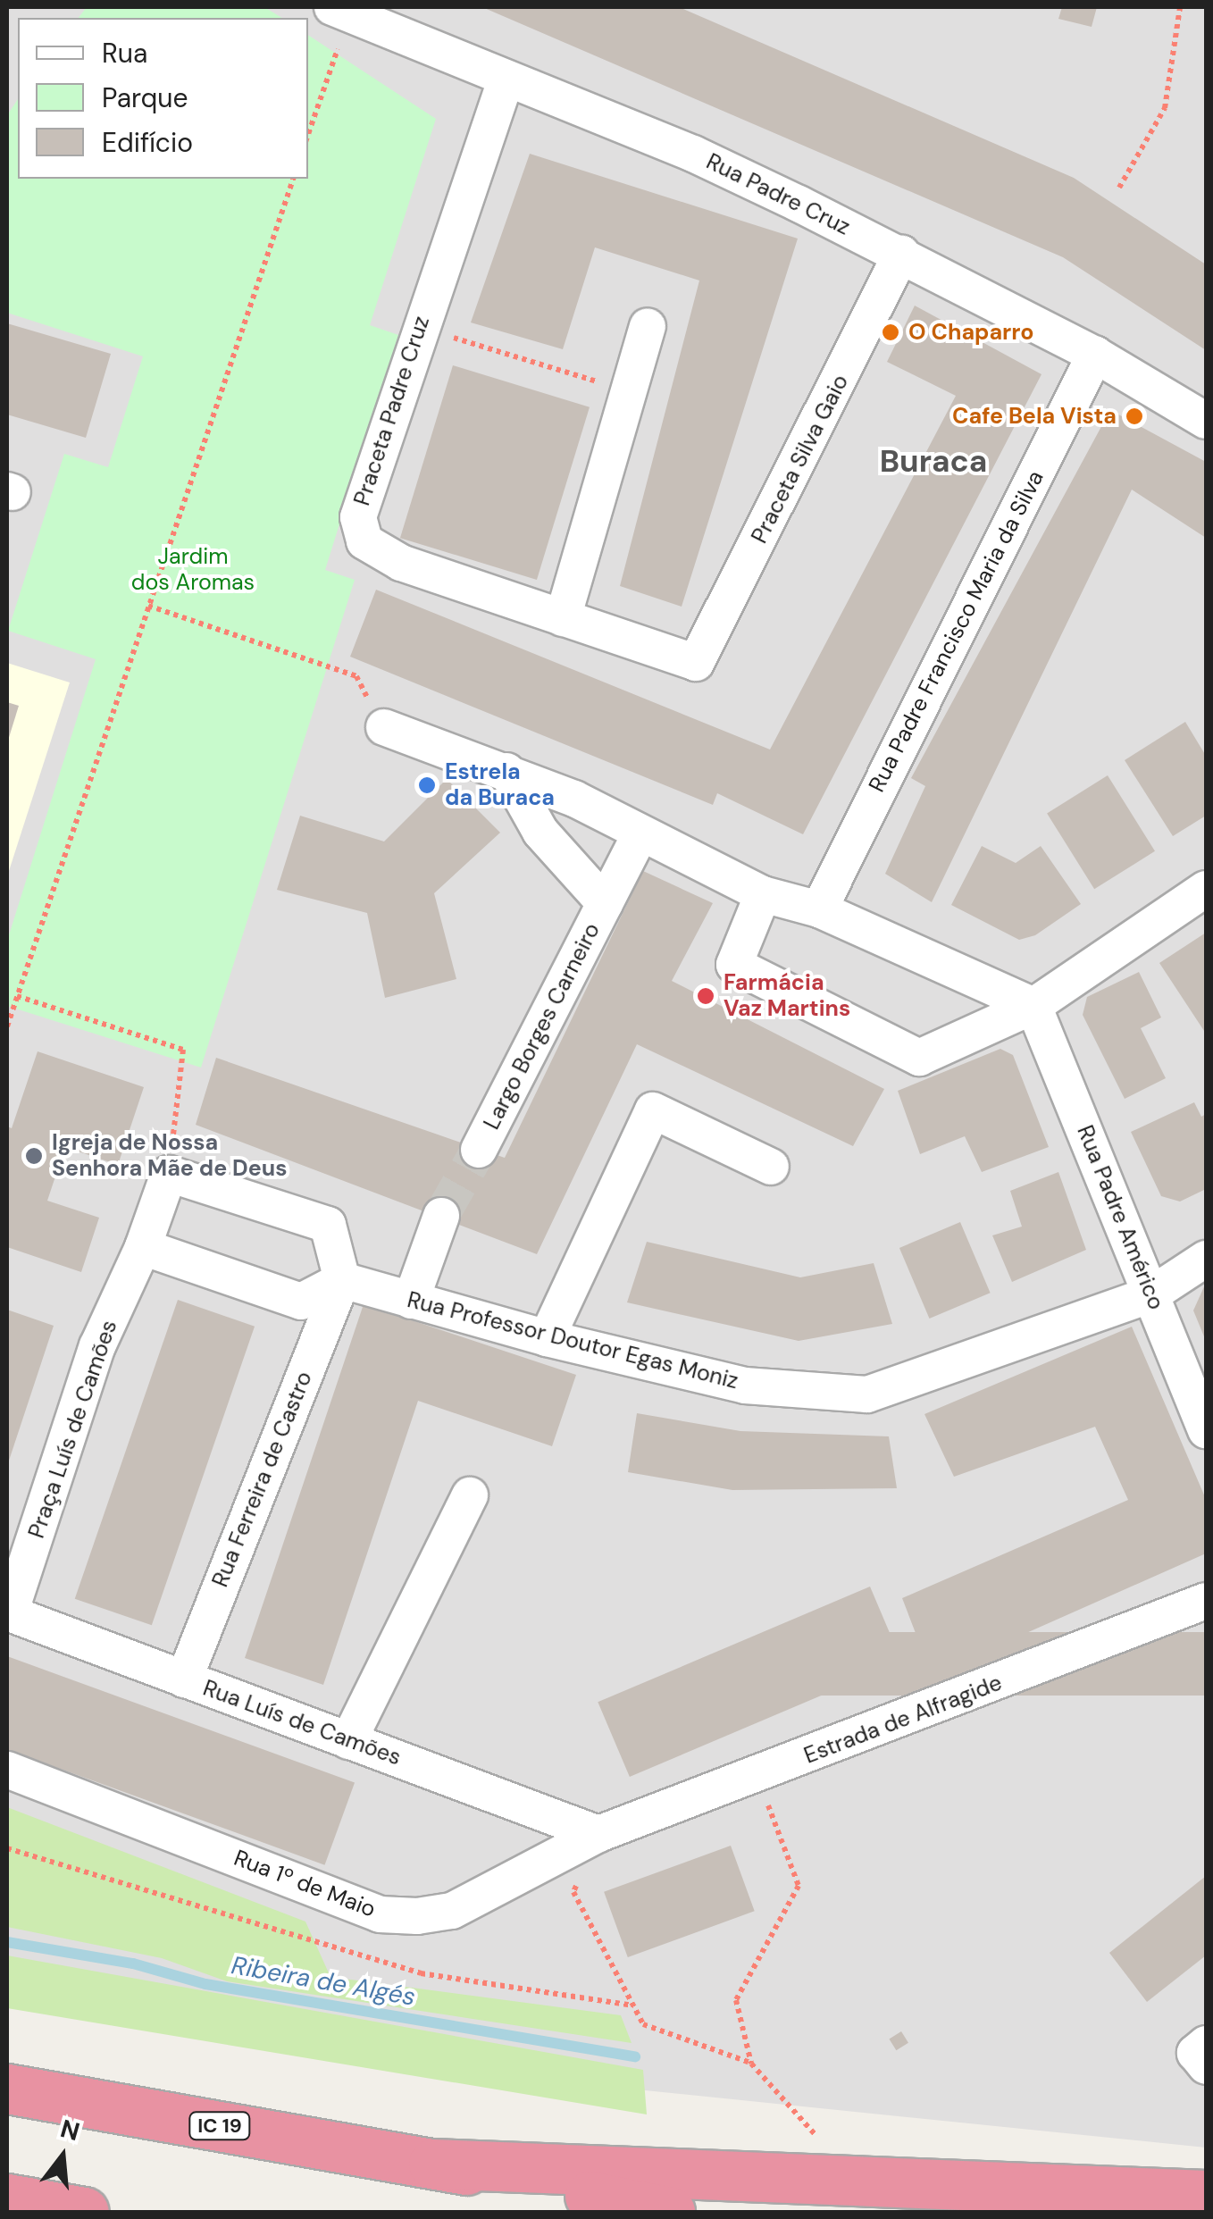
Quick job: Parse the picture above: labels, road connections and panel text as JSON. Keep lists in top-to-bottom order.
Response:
{
  "streets": {
    "highway": ["IC 19"],
    "street": [
      "Rua Padre Cruz",
      "Praceta Padre Cruz",
      "Praceta Silva Gaio",
      "Rua Padre Francisco Maria da Silva",
      "Largo Borges Carneiro",
      "Rua Padre Américo",
      "Rua Professor Doutor Egas Moniz",
      "Praça Luís de Camões",
      "Rua Ferreira de Castro",
      "Estrada de Alfragide",
      "Rua Luís de Camões",
      "Rua 1º de Maio"
    ]
  },
  "crossings": [
    ["Rua Padre Cruz", "Praceta Padre Cruz"],
    ["Rua Padre Cruz", "Praceta Silva Gaio"],
    ["Rua Padre Cruz", "Rua Padre Francisco Maria da Silva"],
    ["Praceta Padre Cruz", "Praceta Silva Gaio"],
    ["Rua Padre Américo", "Rua Professor Doutor Egas Moniz"],
    ["Rua Professor Doutor Egas Moniz", "Rua Ferreira de Castro"],
    ["Praça Luís de Camões", "Rua Luís de Camões"],
    ["Rua Ferreira de Castro", "Rua Luís de Camões"],
    ["Estrada de Alfragide", "Rua Luís de Camões"],
    ["Estrada de Alfragide", "Rua 1º de Maio"],
    ["Rua Luís de Camões", "Rua 1º de Maio"]
  ],
  "districts": ["Buraca"],
  "water": ["Ribeira de Algés"],
  "parks": ["Jardim dos Aromas"],
  "places": [
    "O Chaparro",
    "Cafe Bela Vista",
    "Estrela da Buraca",
    "Farmácia Vaz Martins",
    "Igreja de Nossa Senhora Mãe de Deus"
  ],
  "legend": ["Rua", "Parque", "Edifício"],
  "north": "top"
}
